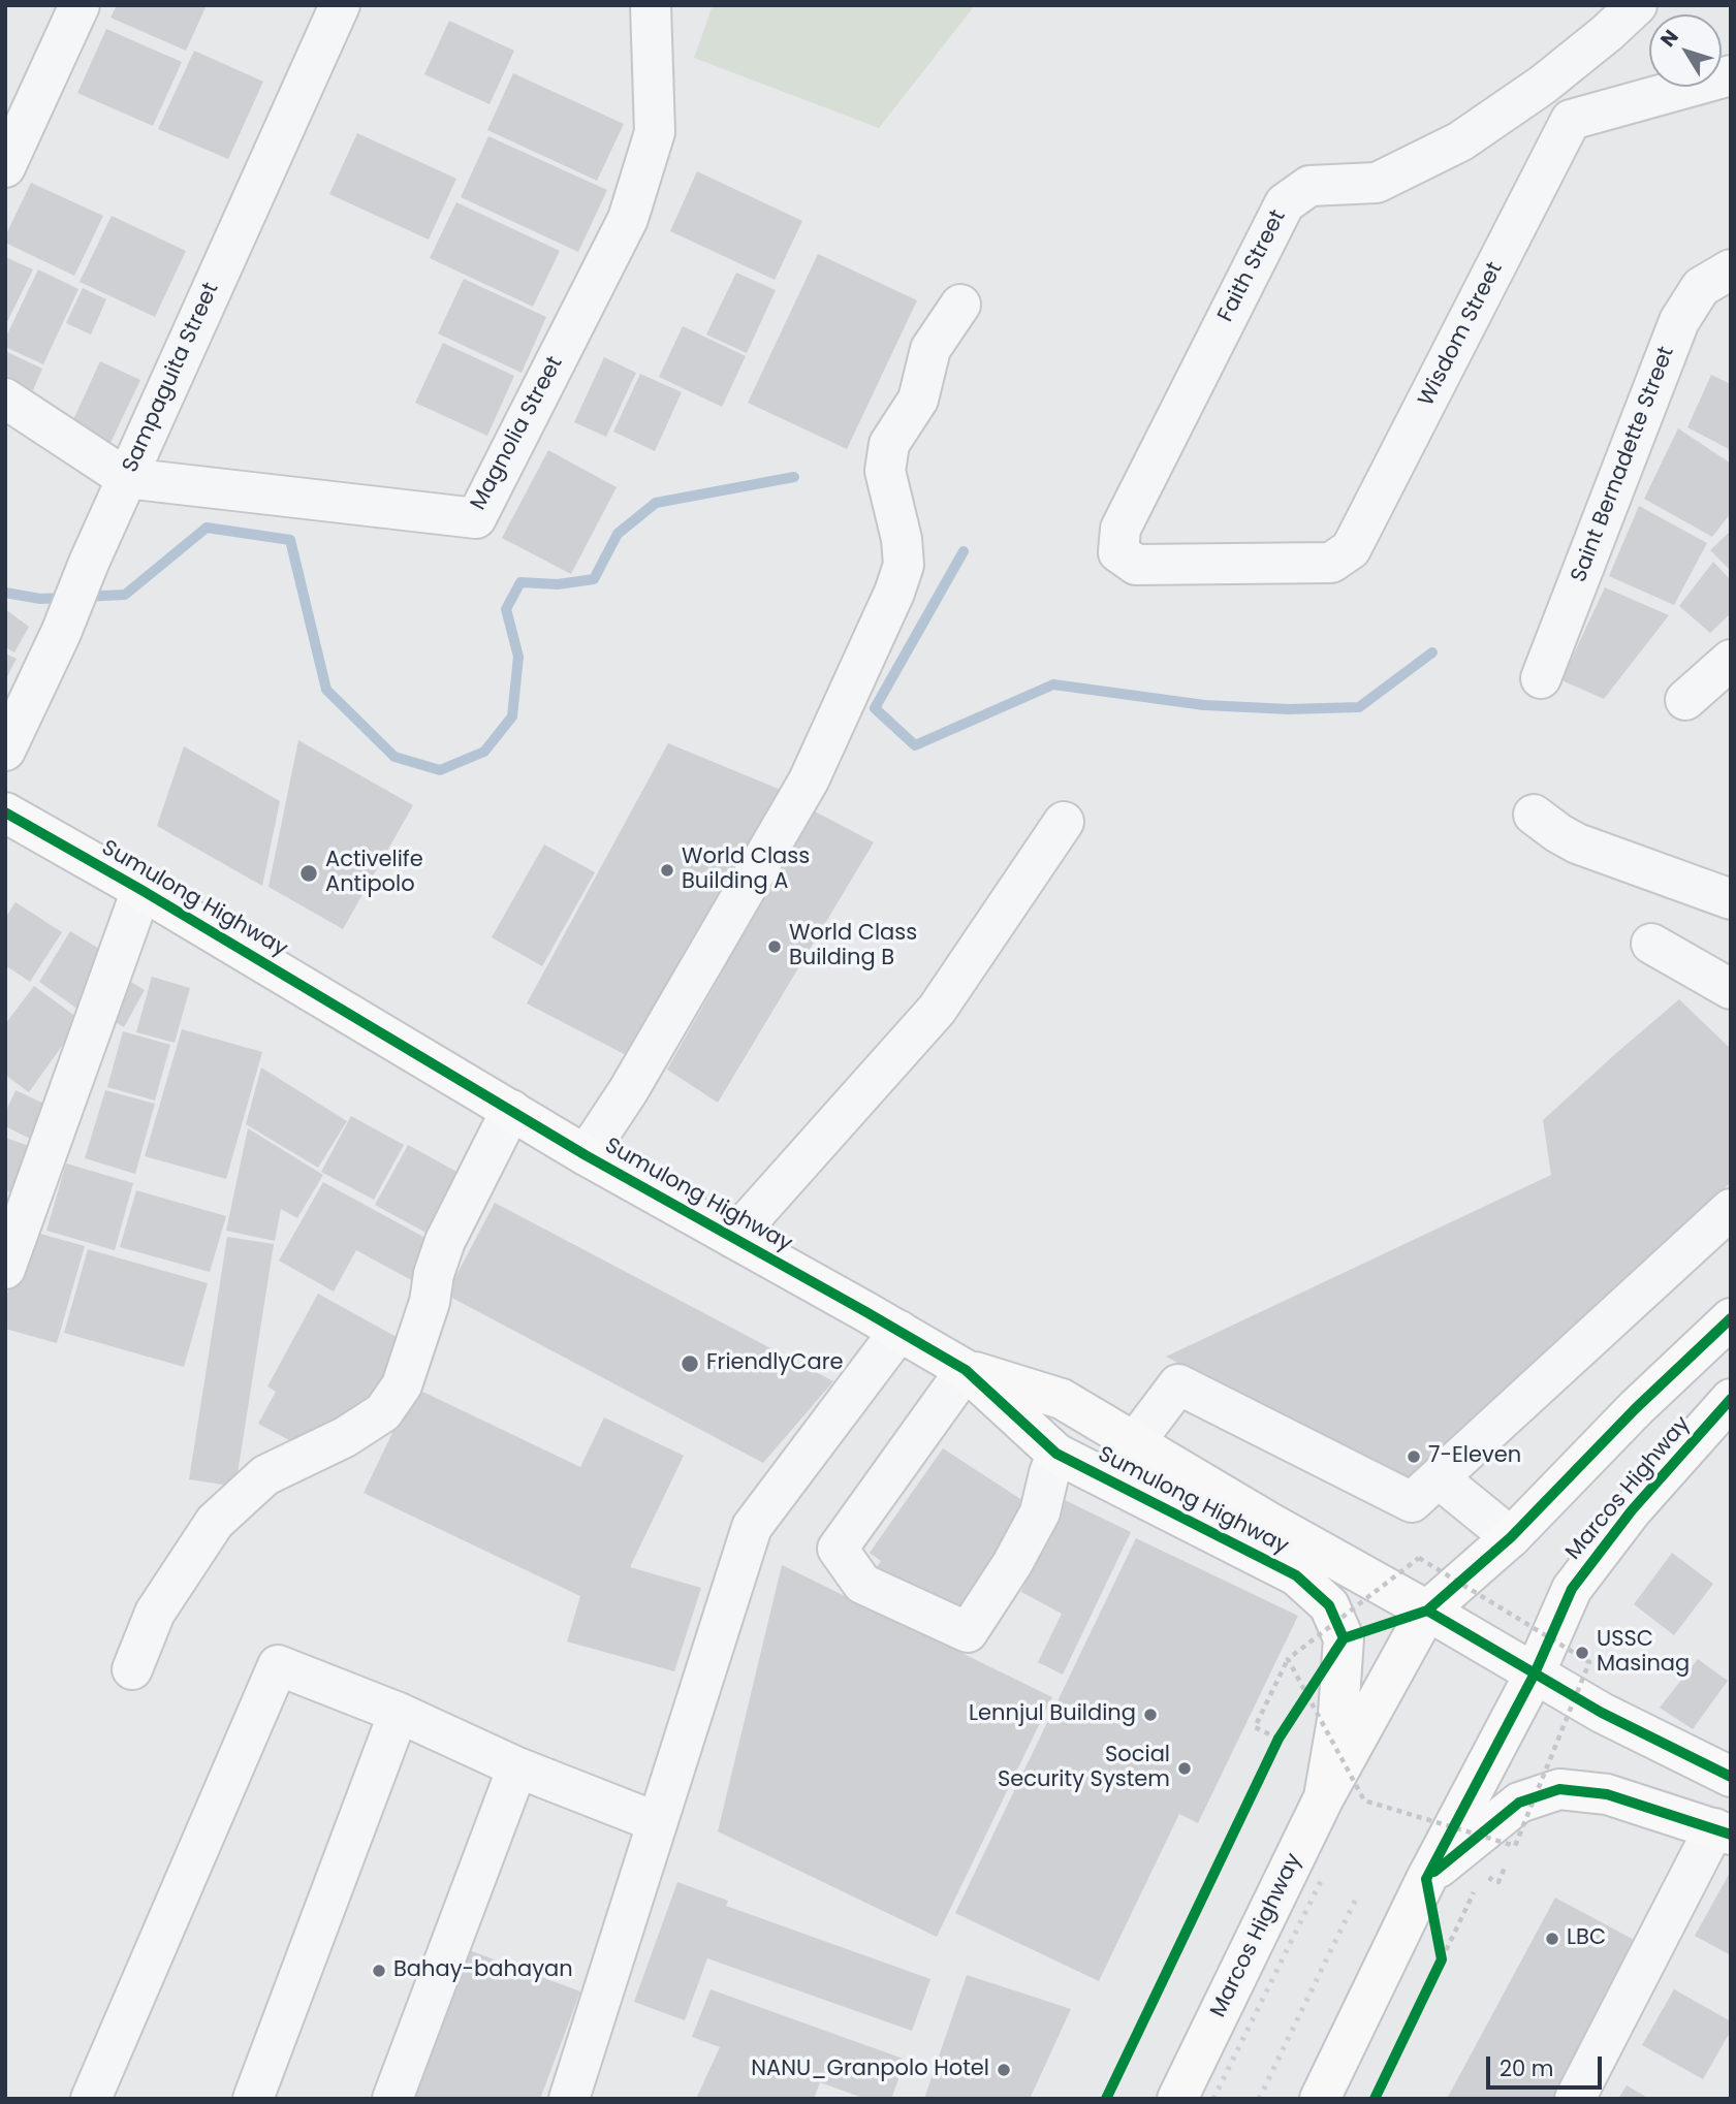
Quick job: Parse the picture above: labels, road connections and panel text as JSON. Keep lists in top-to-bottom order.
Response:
{
  "streets": {
    "main road": ["Sumulong Highway", "Marcos Highway"],
    "street": [
      "Faith Street",
      "Wisdom Street",
      "Sampaguita Street",
      "Magnolia Street",
      "Saint Bernadette Street"
    ]
  },
  "crossings": [
    ["Faith Street", "Wisdom Street"],
    ["Sampaguita Street", "Magnolia Street"],
    ["Sumulong Highway", "Marcos Highway"]
  ],
  "places": [
    "World Class Building A",
    "Activelife Antipolo",
    "World Class Building B",
    "FriendlyCare",
    "7-Eleven",
    "USSC Masinag",
    "Lennjul Building",
    "Social Security System",
    "LBC",
    "Bahay-bahayan",
    "NANU_Granpolo Hotel"
  ],
  "scale_bar": "20 m",
  "north": "top left"
}
